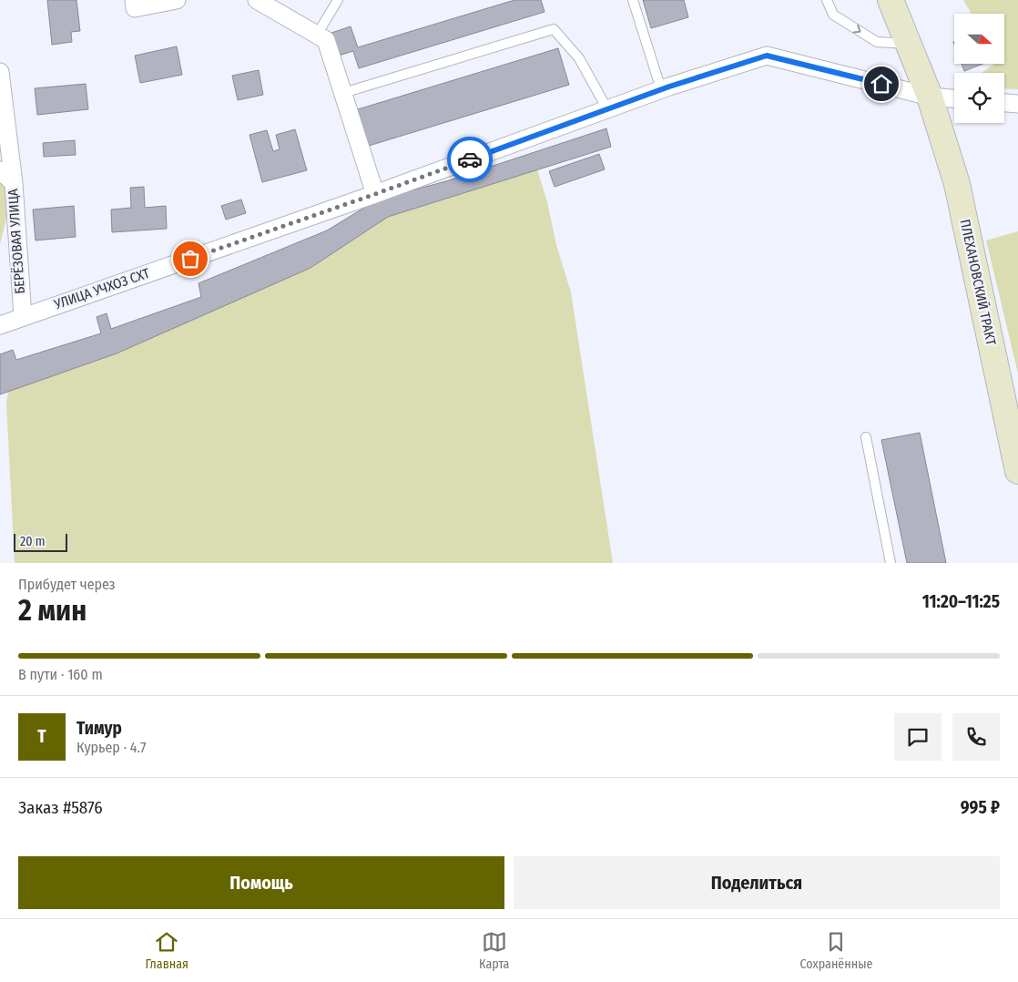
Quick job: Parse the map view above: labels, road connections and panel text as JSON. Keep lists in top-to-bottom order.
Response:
{
  "streets": {
    "street": ["БЕРЁЗОВАЯ УЛИЦА", "ПЛЕХАНОВСКИЙ ТРАКТ", "УЛИЦА УЧХОЗ СХТ"]
  },
  "crossings": [
    ["БЕРЁЗОВАЯ УЛИЦА", "УЛИЦА УЧХОЗ СХТ"],
    ["ПЛЕХАНОВСКИЙ ТРАКТ", "УЛИЦА УЧХОЗ СХТ"]
  ],
  "scale_bar": "20 m",
  "north": "right",
  "page": {
    "scale": "20 m",
    "heading": ["2 мин", "Прибудет через", "11:20–11:25"],
    "panel": [
      "Тимур",
      "Курьер · 4.7",
      "Заказ #5876",
      "995 ₽"
    ],
    "bar": "В пути · 160 m",
    "round": "Т",
    "buttons": ["Помощь", "Поделиться"],
    "tabs": ["Главная", "Карта", "Сохранённые"]
  }
}
